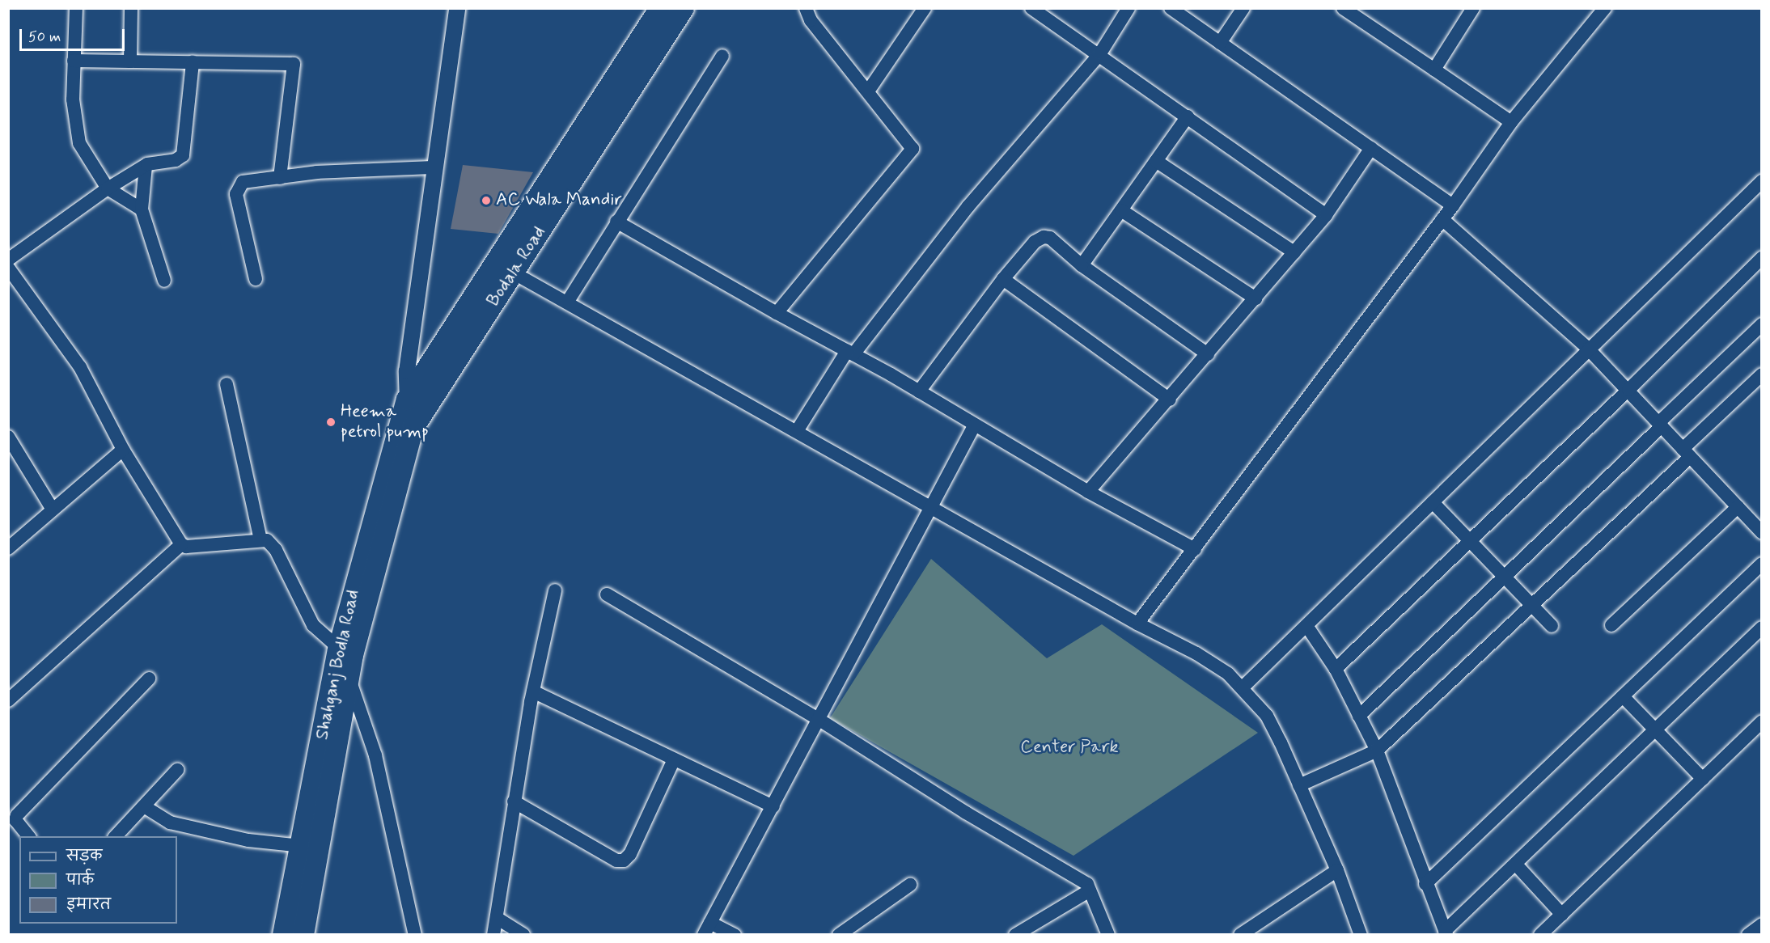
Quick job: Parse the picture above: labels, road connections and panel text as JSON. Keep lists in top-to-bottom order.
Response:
{
  "streets": {
    "main road": ["Bodala Road", "Shahganj Bodla Road"]
  },
  "crossings": [
    ["Bodala Road", "Shahganj Bodla Road"]
  ],
  "parks": ["Center Park"],
  "places": ["AC Wala Mandir", "Heema petrol pump"],
  "legend": ["सड़क", "पार्क", "इमारत"],
  "scale_bar": "50 m"
}
